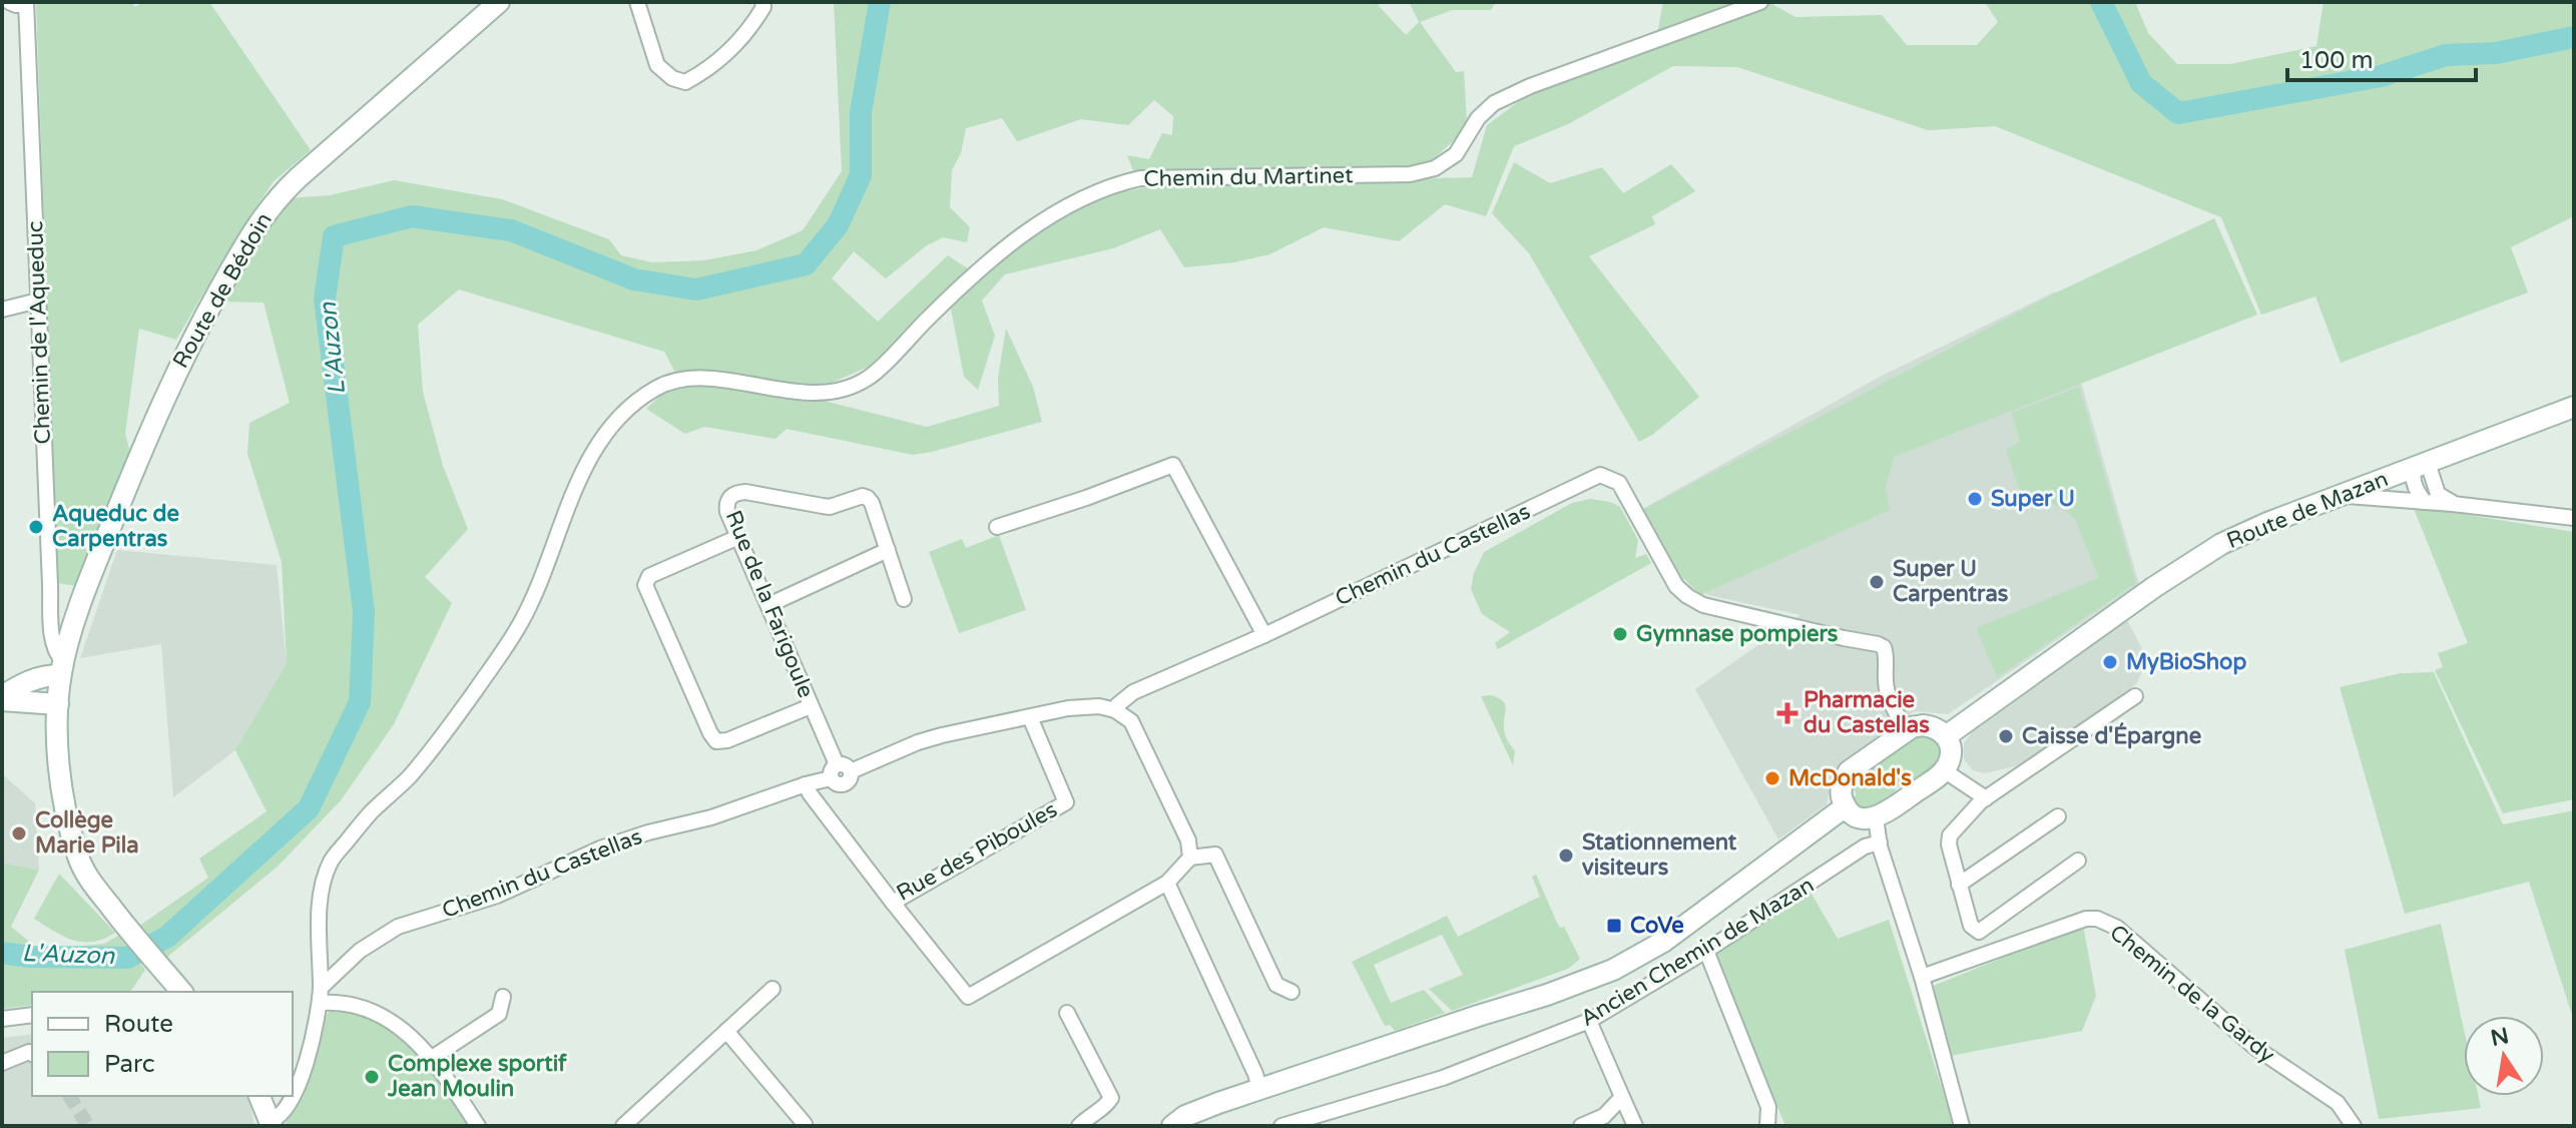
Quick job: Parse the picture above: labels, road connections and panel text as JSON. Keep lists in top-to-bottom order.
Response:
{
  "streets": {
    "main road": ["Route de Bédoin", "Route de Mazan"],
    "street": [
      "Chemin du Martinet",
      "Chemin de l'Aqueduc",
      "Chemin du Castellas",
      "Rue de la Farigoule",
      "Rue des Piboules",
      "Ancien Chemin de Mazan",
      "Chemin de la Gardy"
    ]
  },
  "crossings": [
    ["Chemin du Martinet", "Chemin du Castellas"],
    ["Route de Bédoin", "Chemin de l'Aqueduc"],
    ["Chemin du Castellas", "Rue de la Farigoule"],
    ["Chemin du Castellas", "Rue des Piboules"]
  ],
  "water": ["L'Auzon"],
  "places": {
    "other": [
      "Super U",
      "Aqueduc de Carpentras",
      "Super U Carpentras",
      "Gymnase pompiers",
      "MyBioShop",
      "Caisse d'Épargne",
      "McDonald's",
      "Collège Marie Pila",
      "Stationnement visiteurs",
      "Complexe sportif Jean Moulin"
    ],
    "health": ["Pharmacie du Castellas"],
    "transit": ["CoVe"]
  },
  "legend": ["Route", "Parc"],
  "scale_bar": "100 m",
  "north": "top"
}
